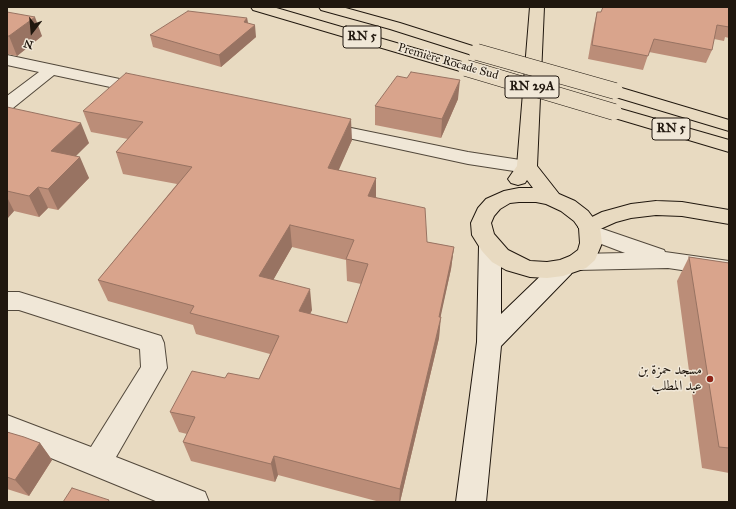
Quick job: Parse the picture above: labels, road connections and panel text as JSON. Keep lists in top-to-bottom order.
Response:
{
  "streets": {
    "main road": ["RN 5", "Première Rocade Sud", "RN 29A"]
  },
  "places": ["مسجد حمزة بن عبد المطلب"],
  "north": "bottom"
}
